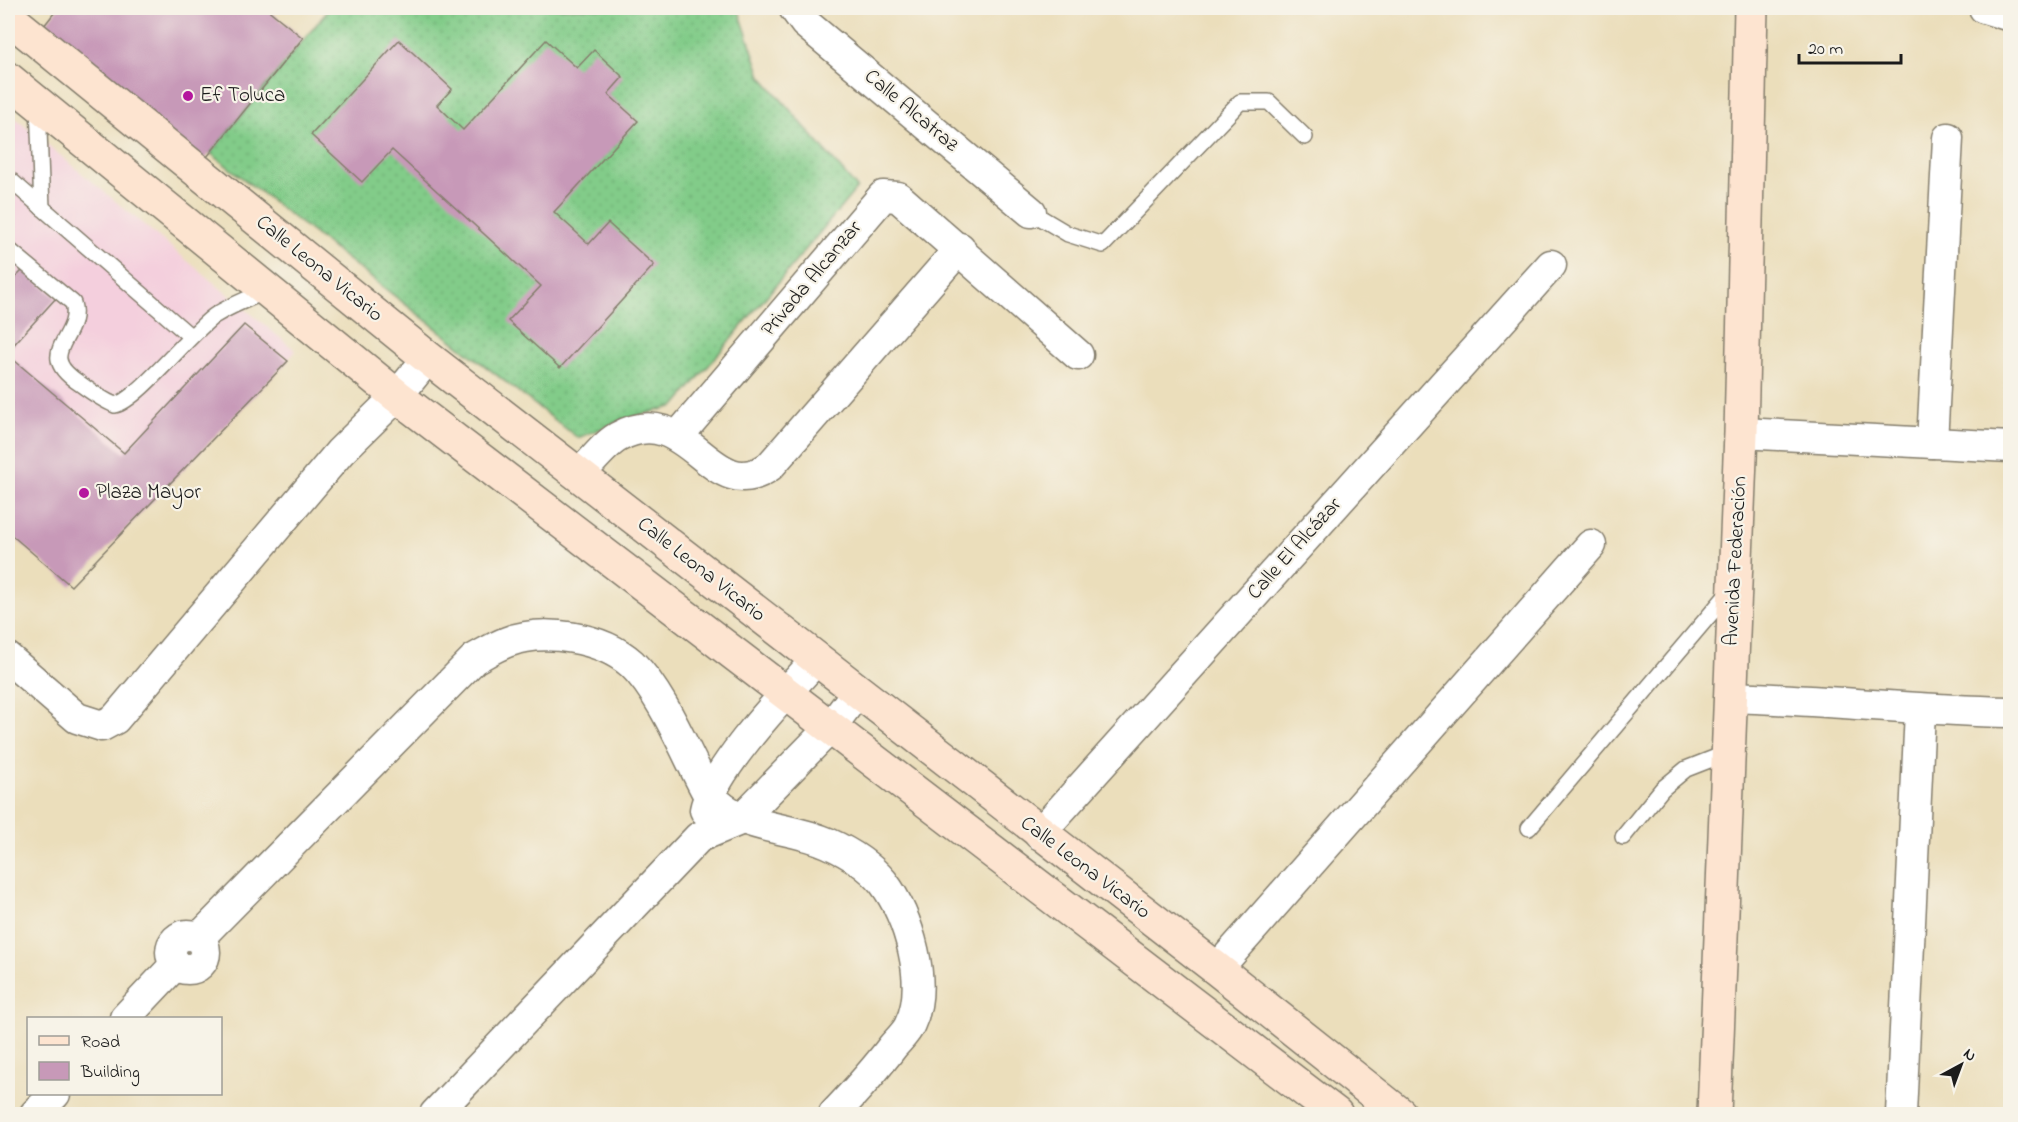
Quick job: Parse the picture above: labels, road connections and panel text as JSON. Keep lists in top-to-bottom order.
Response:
{
  "streets": {
    "main road": ["Calle Leona Vicario", "Avenida Federación"],
    "street": ["Calle Alcatraz", "Privada Alcanzar", "Calle El Alcázar"]
  },
  "crossings": [
    ["Calle Leona Vicario", "Calle El Alcázar"]
  ],
  "places": ["Ef Toluca", "Plaza Mayor"],
  "legend": ["Road", "Building"],
  "scale_bar": "20 m",
  "north": "top right"
}
